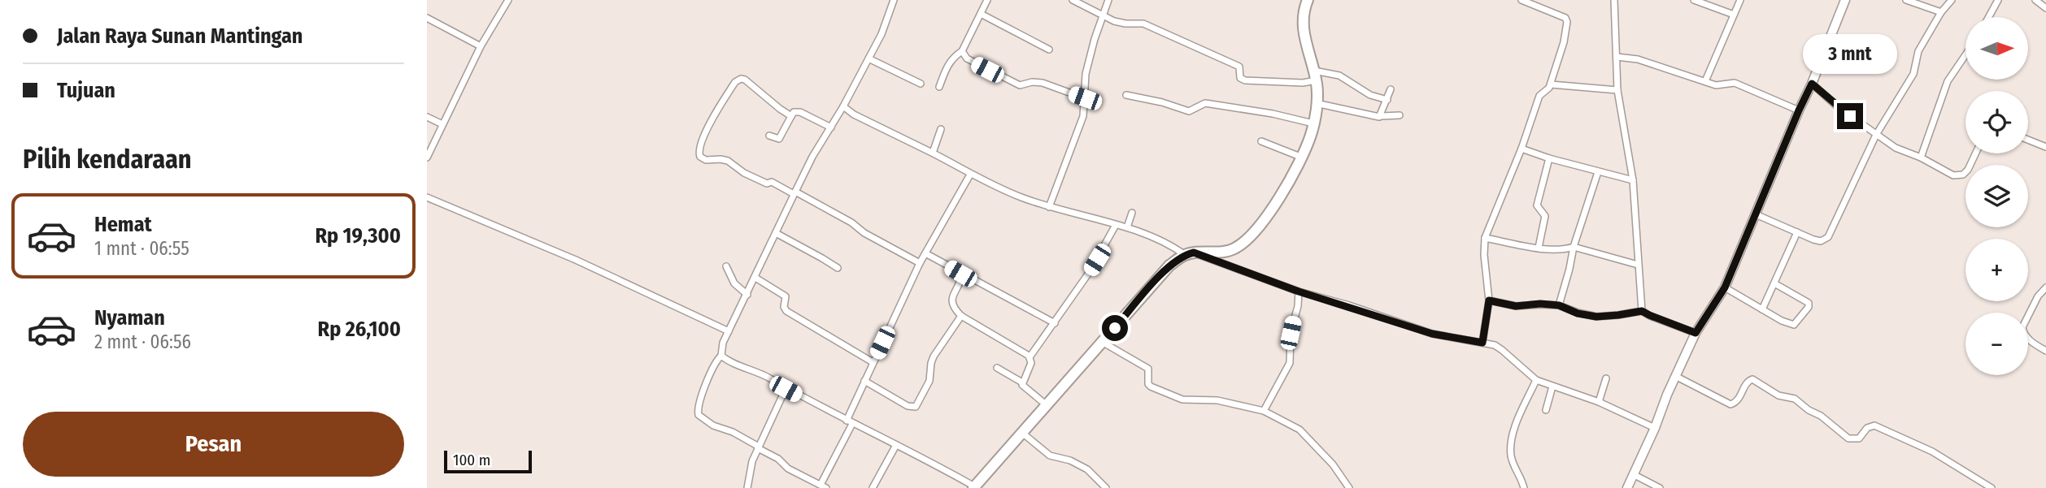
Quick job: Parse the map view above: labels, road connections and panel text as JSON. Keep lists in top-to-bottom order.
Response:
{
  "scale_bar": "100 m",
  "north": "right",
  "page": {
    "banner": ["Jalan Raya Sunan Mantingan", "Tujuan"],
    "map_buttons": ["+", "−"],
    "bubble": "3 mnt",
    "heading": "Pilih kendaraan",
    "list": [
      {
        "name": "Hemat",
        "note": "1 mnt · 06:55",
        "value": "Rp 19,300"
      },
      {
        "name": "Nyaman",
        "note": "2 mnt · 06:56",
        "value": "Rp 26,100"
      }
    ],
    "buttons": "Pesan",
    "scale": "100 m"
  }
}
